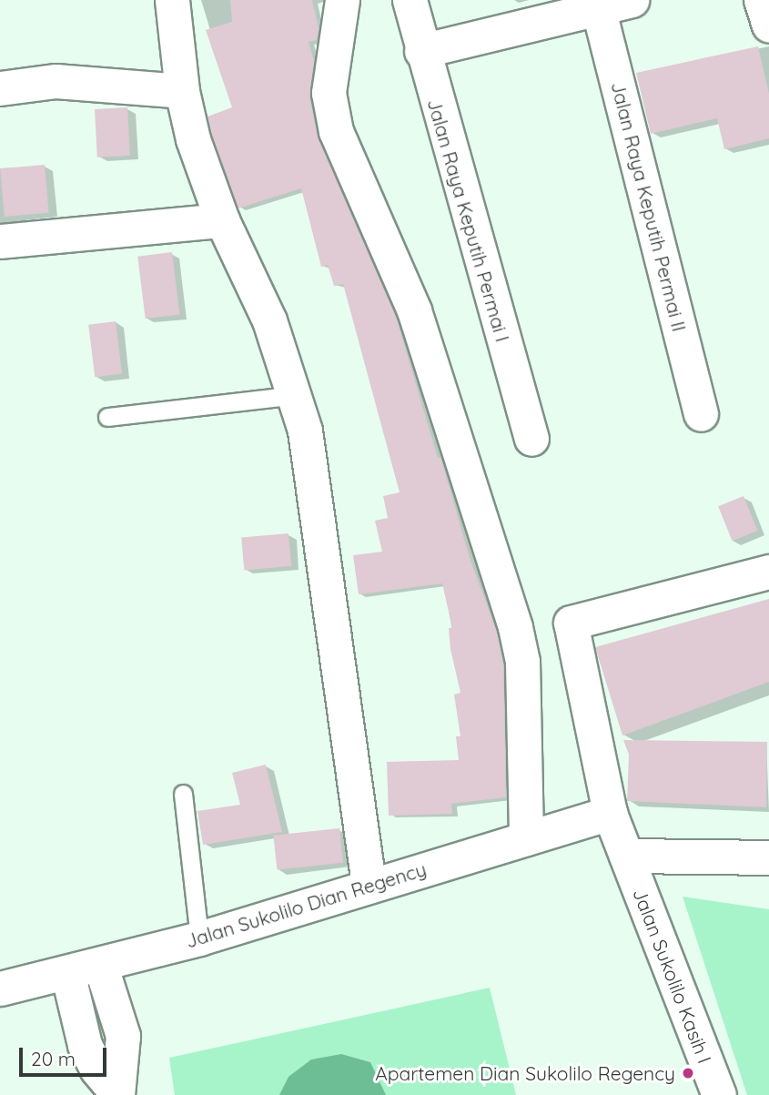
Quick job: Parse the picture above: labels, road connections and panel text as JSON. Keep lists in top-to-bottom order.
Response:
{
  "streets": {
    "street": [
      "Jalan Raya Keputih Permai II",
      "Jalan Raya Keputih Permai I",
      "Jalan Sukolilo Dian Regency",
      "Jalan Sukolilo Kasih I"
    ]
  },
  "crossings": [
    ["Jalan Sukolilo Dian Regency", "Jalan Sukolilo Kasih I"]
  ],
  "places": ["Apartemen Dian Sukolilo Regency"],
  "scale_bar": "20 m"
}
